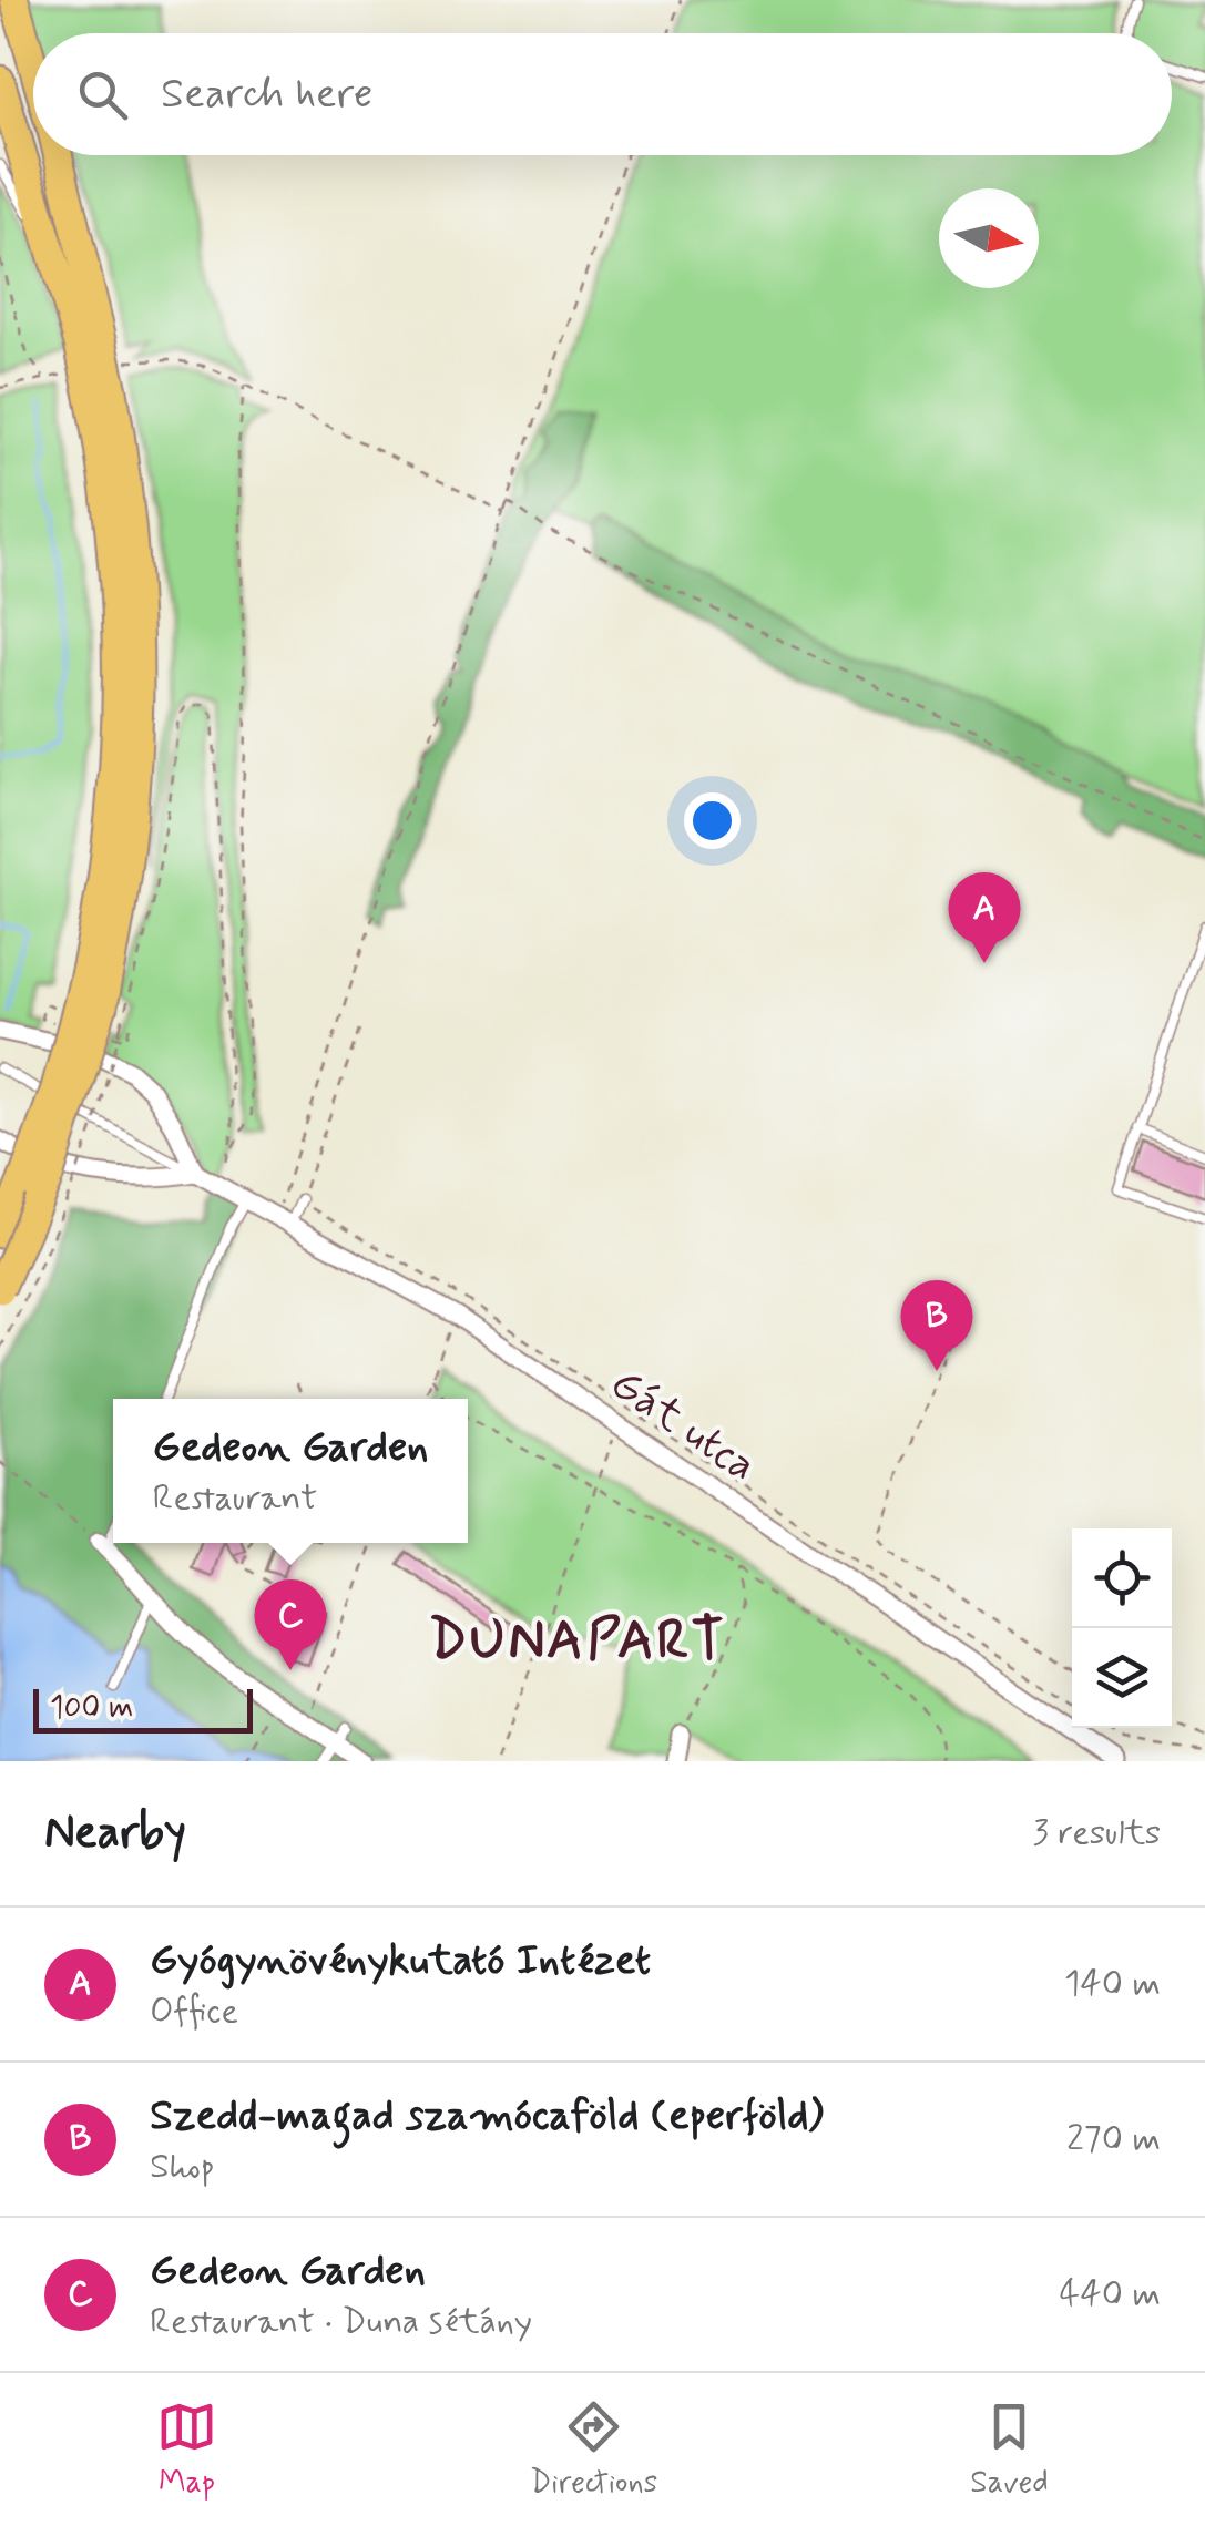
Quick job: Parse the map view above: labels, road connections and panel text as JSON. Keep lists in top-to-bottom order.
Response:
{
  "streets": {
    "street": ["Gát utca"]
  },
  "districts": ["DUNAPART"],
  "scale_bar": "100 m",
  "north": "right",
  "page": {
    "search": "Search here",
    "pins": ["A", "B", "C"],
    "popup": ["Gedeon Garden", "Restaurant"],
    "scale": "100 m",
    "heading": ["Nearby", "3 results"],
    "list": [
      {
        "mark": "A",
        "name": "Gyógynövénykutató Intézet",
        "note": "Office",
        "value": "140 m"
      },
      {
        "mark": "B",
        "name": "Szedd-magad szamócaföld (eperföld)",
        "note": "Shop",
        "value": "270 m"
      },
      {
        "mark": "C",
        "name": "Gedeon Garden",
        "note": "Restaurant · Duna sétány",
        "value": "440 m"
      }
    ],
    "nav": ["Map", "Directions", "Saved"]
  }
}
